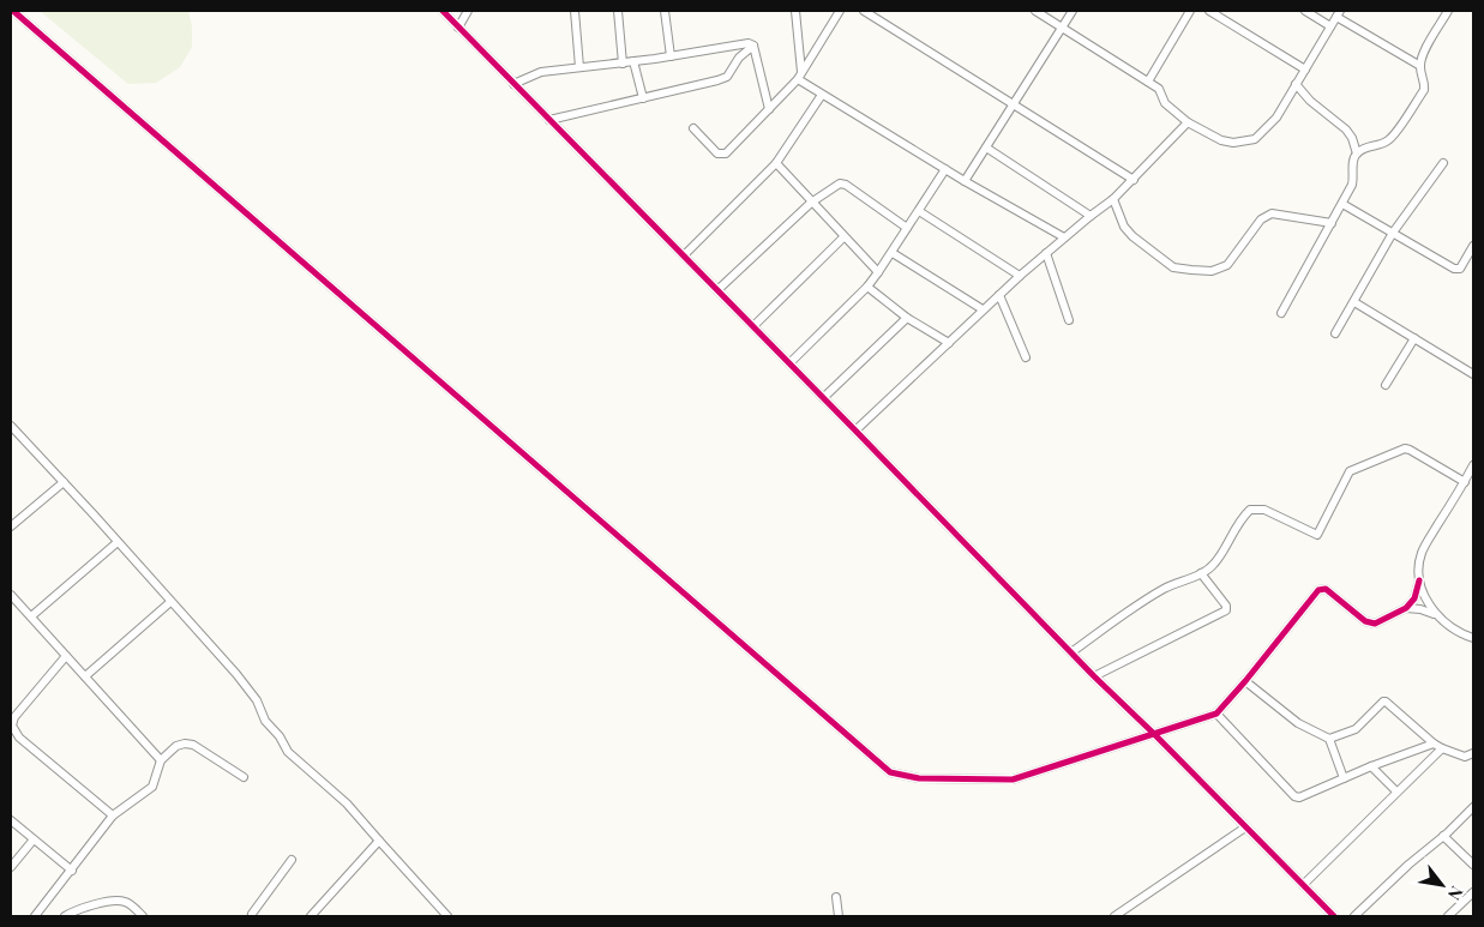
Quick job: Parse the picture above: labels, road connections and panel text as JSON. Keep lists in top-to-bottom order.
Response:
{
  "north": "bottom right"
}
